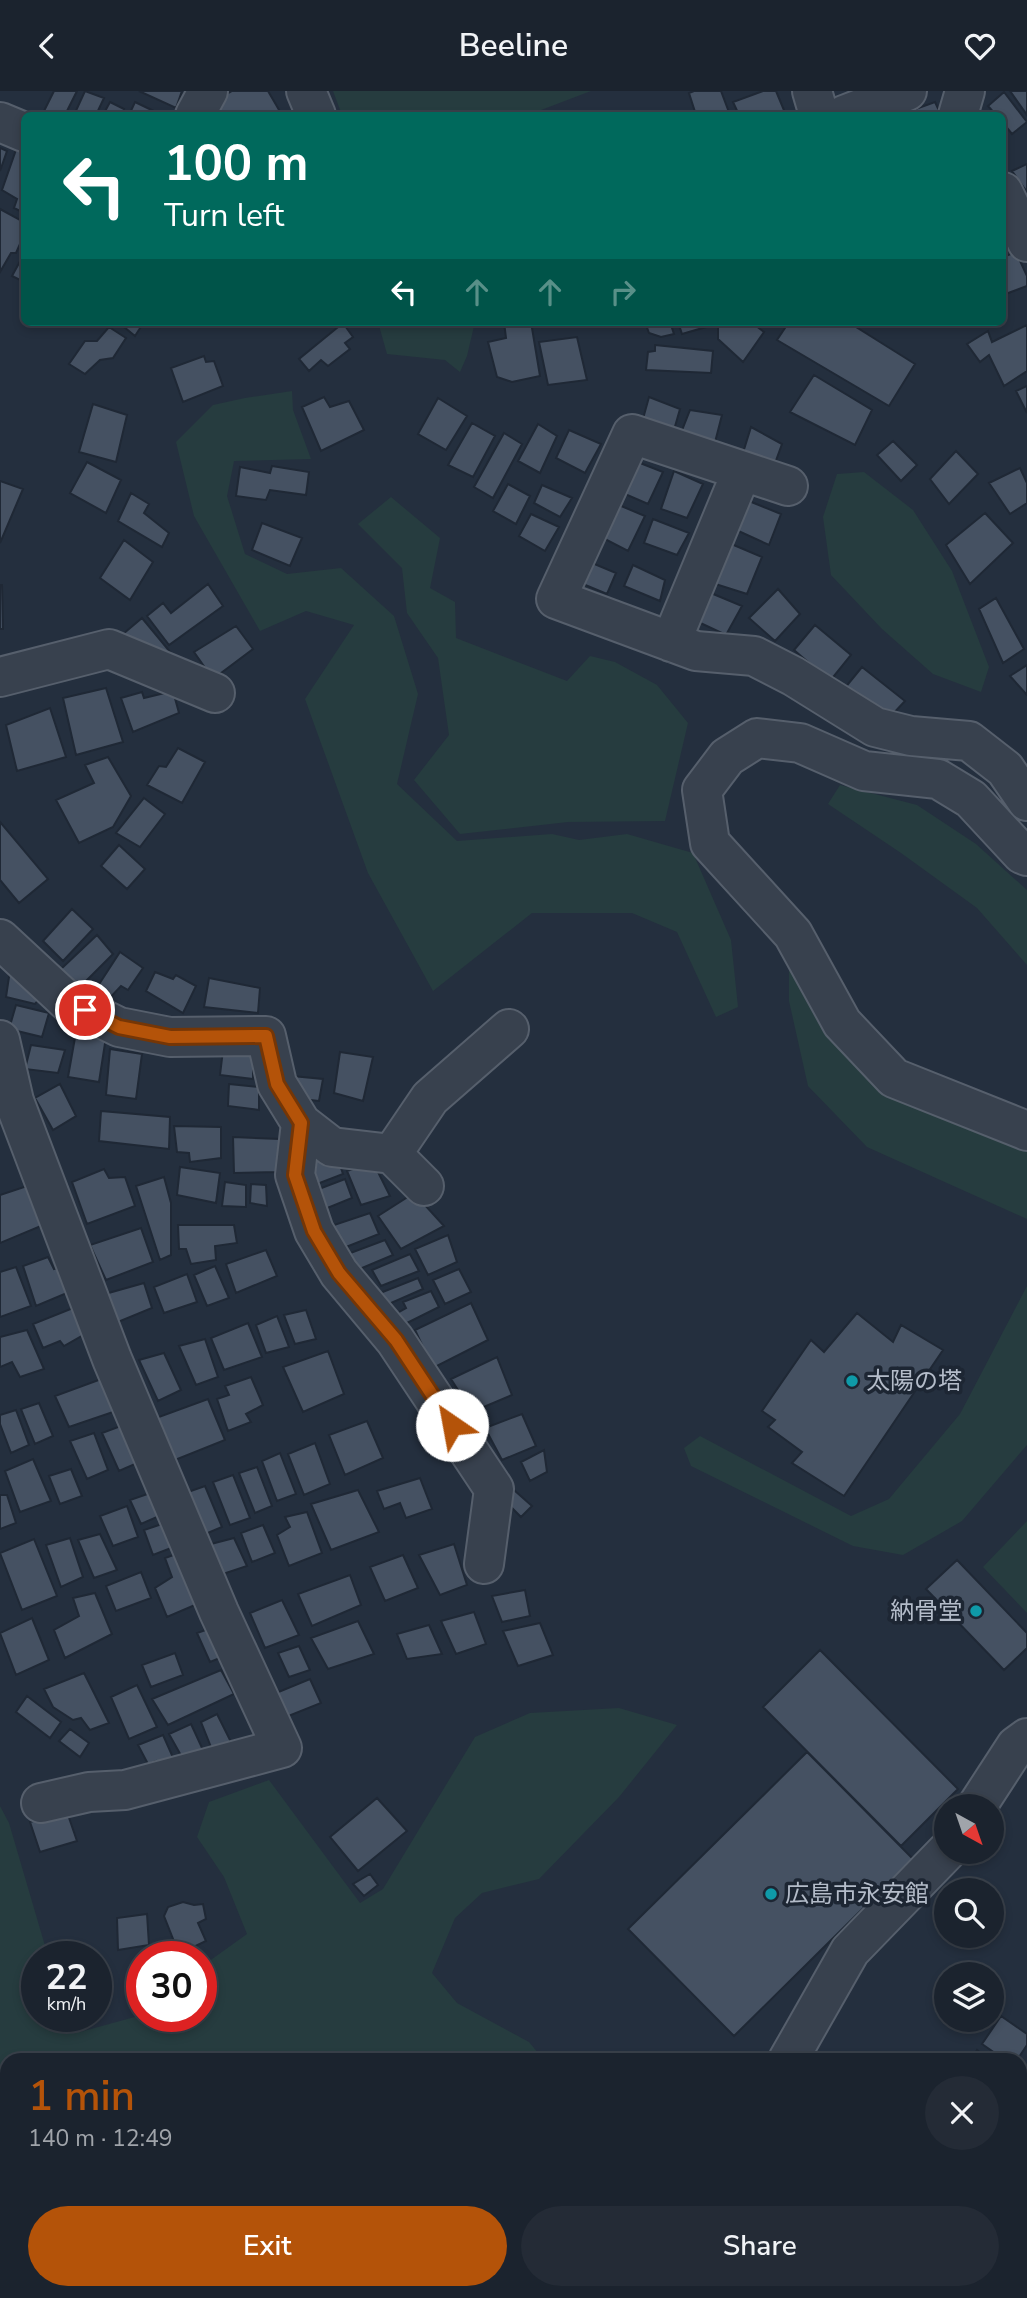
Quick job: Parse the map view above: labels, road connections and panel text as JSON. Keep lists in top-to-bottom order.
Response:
{
  "places": ["太陽の塔", "納骨堂", "広島市永安館"],
  "north": "bottom right",
  "page": {
    "header": "Beeline",
    "turn": ["100 m", "Turn left"],
    "speed": "22 km/h",
    "limit": "30",
    "heading": ["1 min", "140 m · 12:49"],
    "buttons": ["Exit", "Share"]
  }
}
